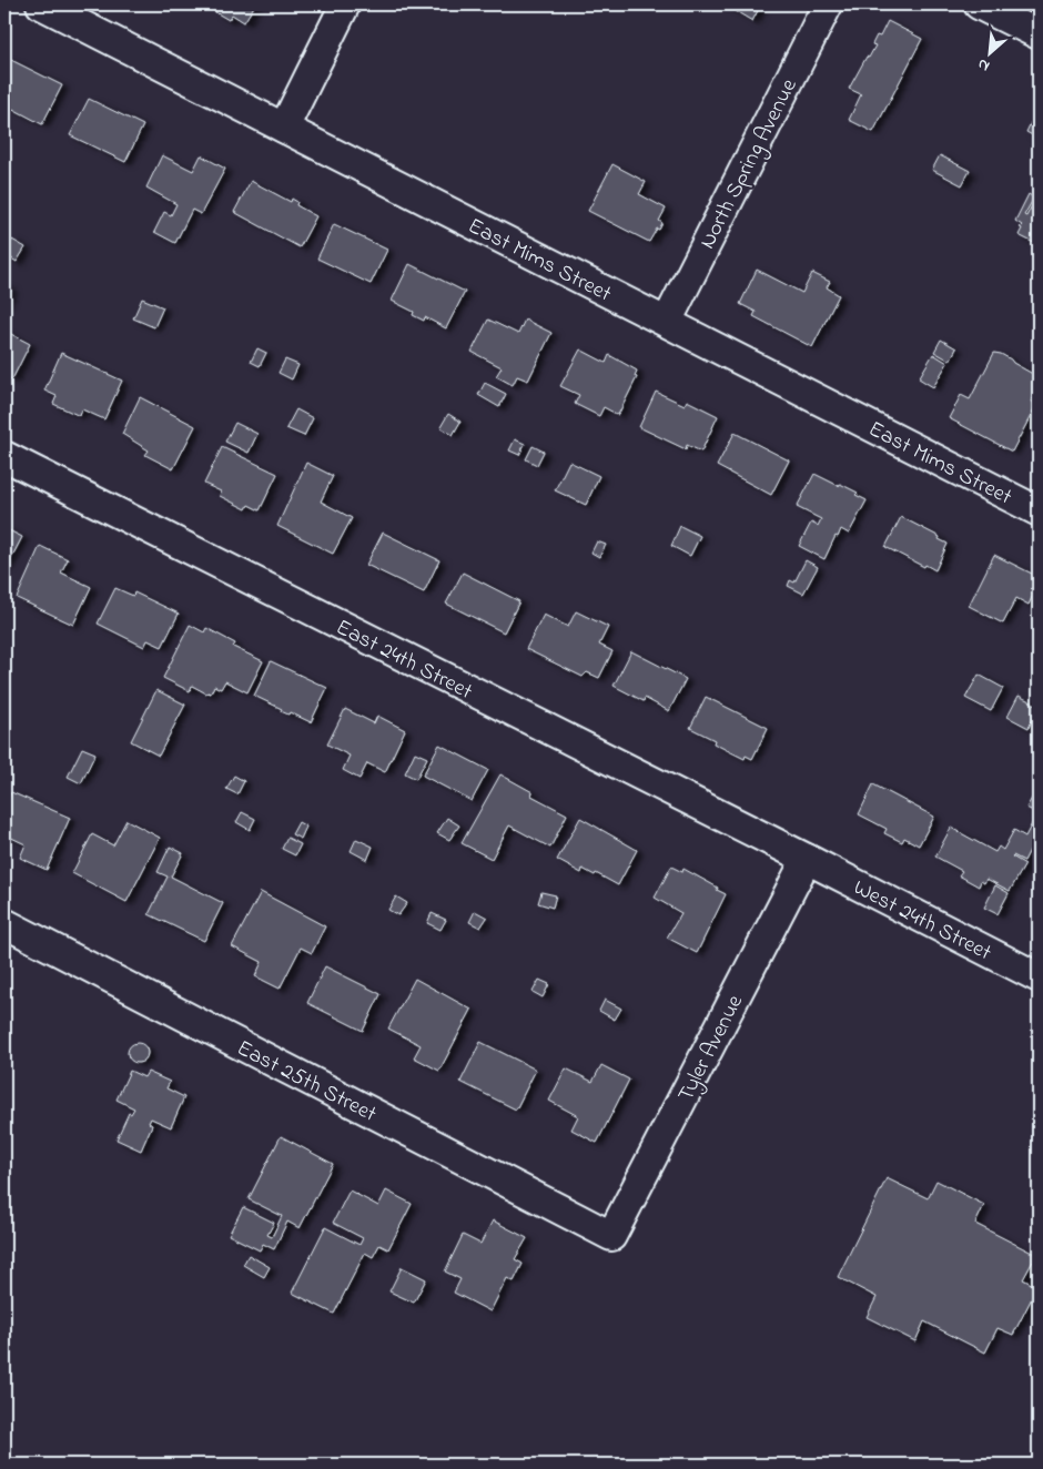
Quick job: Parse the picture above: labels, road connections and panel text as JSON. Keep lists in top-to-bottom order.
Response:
{
  "streets": {
    "street": [
      "North Spring Avenue",
      "East Mims Street",
      "East 24th Street",
      "West 24th Street",
      "Tyler Avenue",
      "East 25th Street"
    ]
  },
  "crossings": [
    ["North Spring Avenue", "East Mims Street"],
    ["East 24th Street", "West 24th Street"],
    ["East 24th Street", "Tyler Avenue"],
    ["West 24th Street", "Tyler Avenue"],
    ["Tyler Avenue", "East 25th Street"]
  ],
  "north": "bottom left"
}
